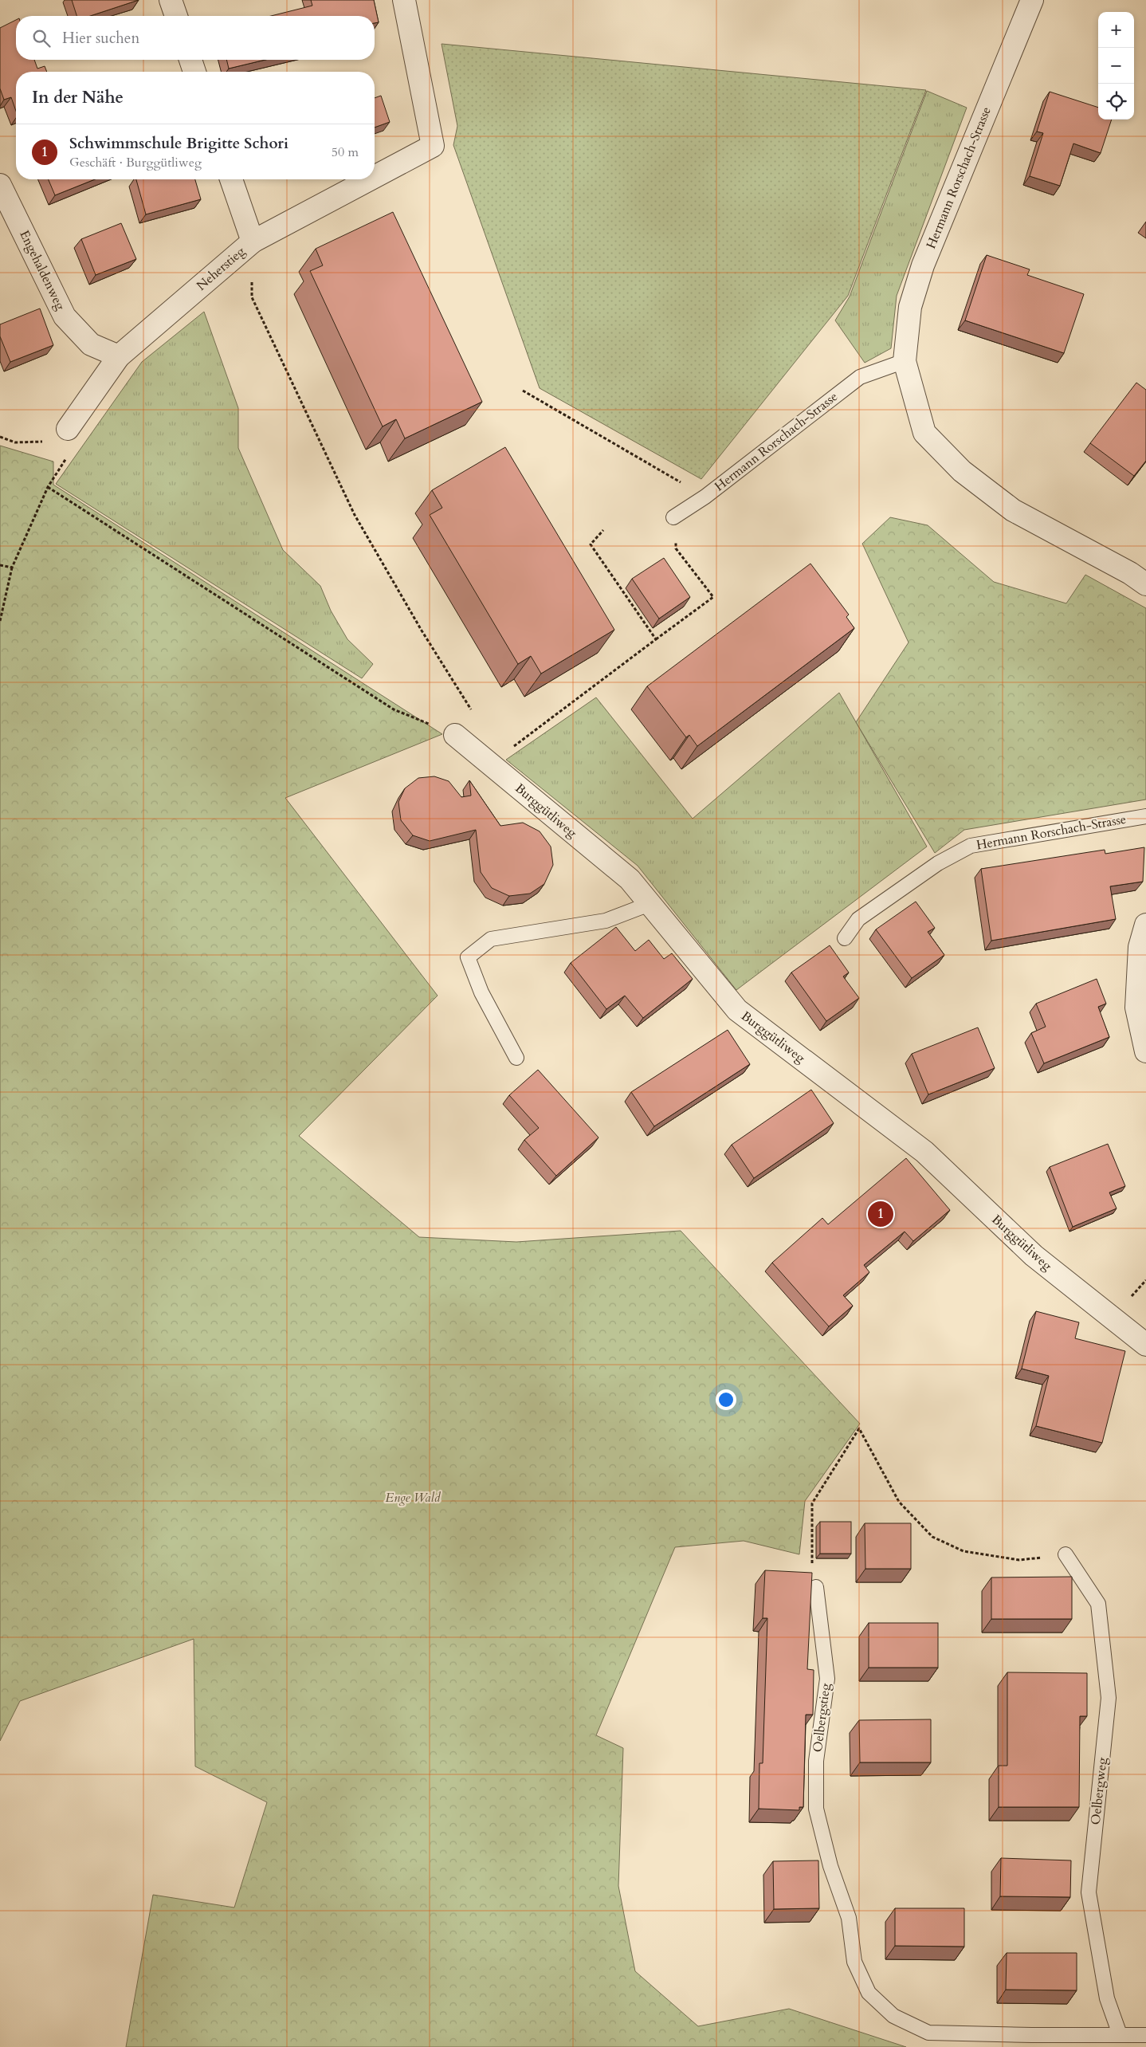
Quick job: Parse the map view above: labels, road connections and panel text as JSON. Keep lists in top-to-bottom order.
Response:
{
  "streets": {
    "street": [
      "Hermann Rorschach-Strasse",
      "Neherstieg",
      "Engehaldenweg",
      "Burggütliweg"
    ],
    "lane": ["Oelbergstieg", "Oelbergweg"]
  },
  "crossings": [
    ["Neherstieg", "Engehaldenweg"],
    ["Oelbergstieg", "Oelbergweg"]
  ],
  "parks": ["Enge Wald"],
  "page": {
    "map_buttons": ["+", "−"],
    "search": "Hier suchen",
    "heading": "In der Nähe",
    "list": [
      {
        "mark": "1",
        "name": "Schwimmschule Brigitte Schori",
        "note": "Geschäft · Burggütliweg",
        "value": "50 m"
      }
    ],
    "pins": "1"
  }
}
